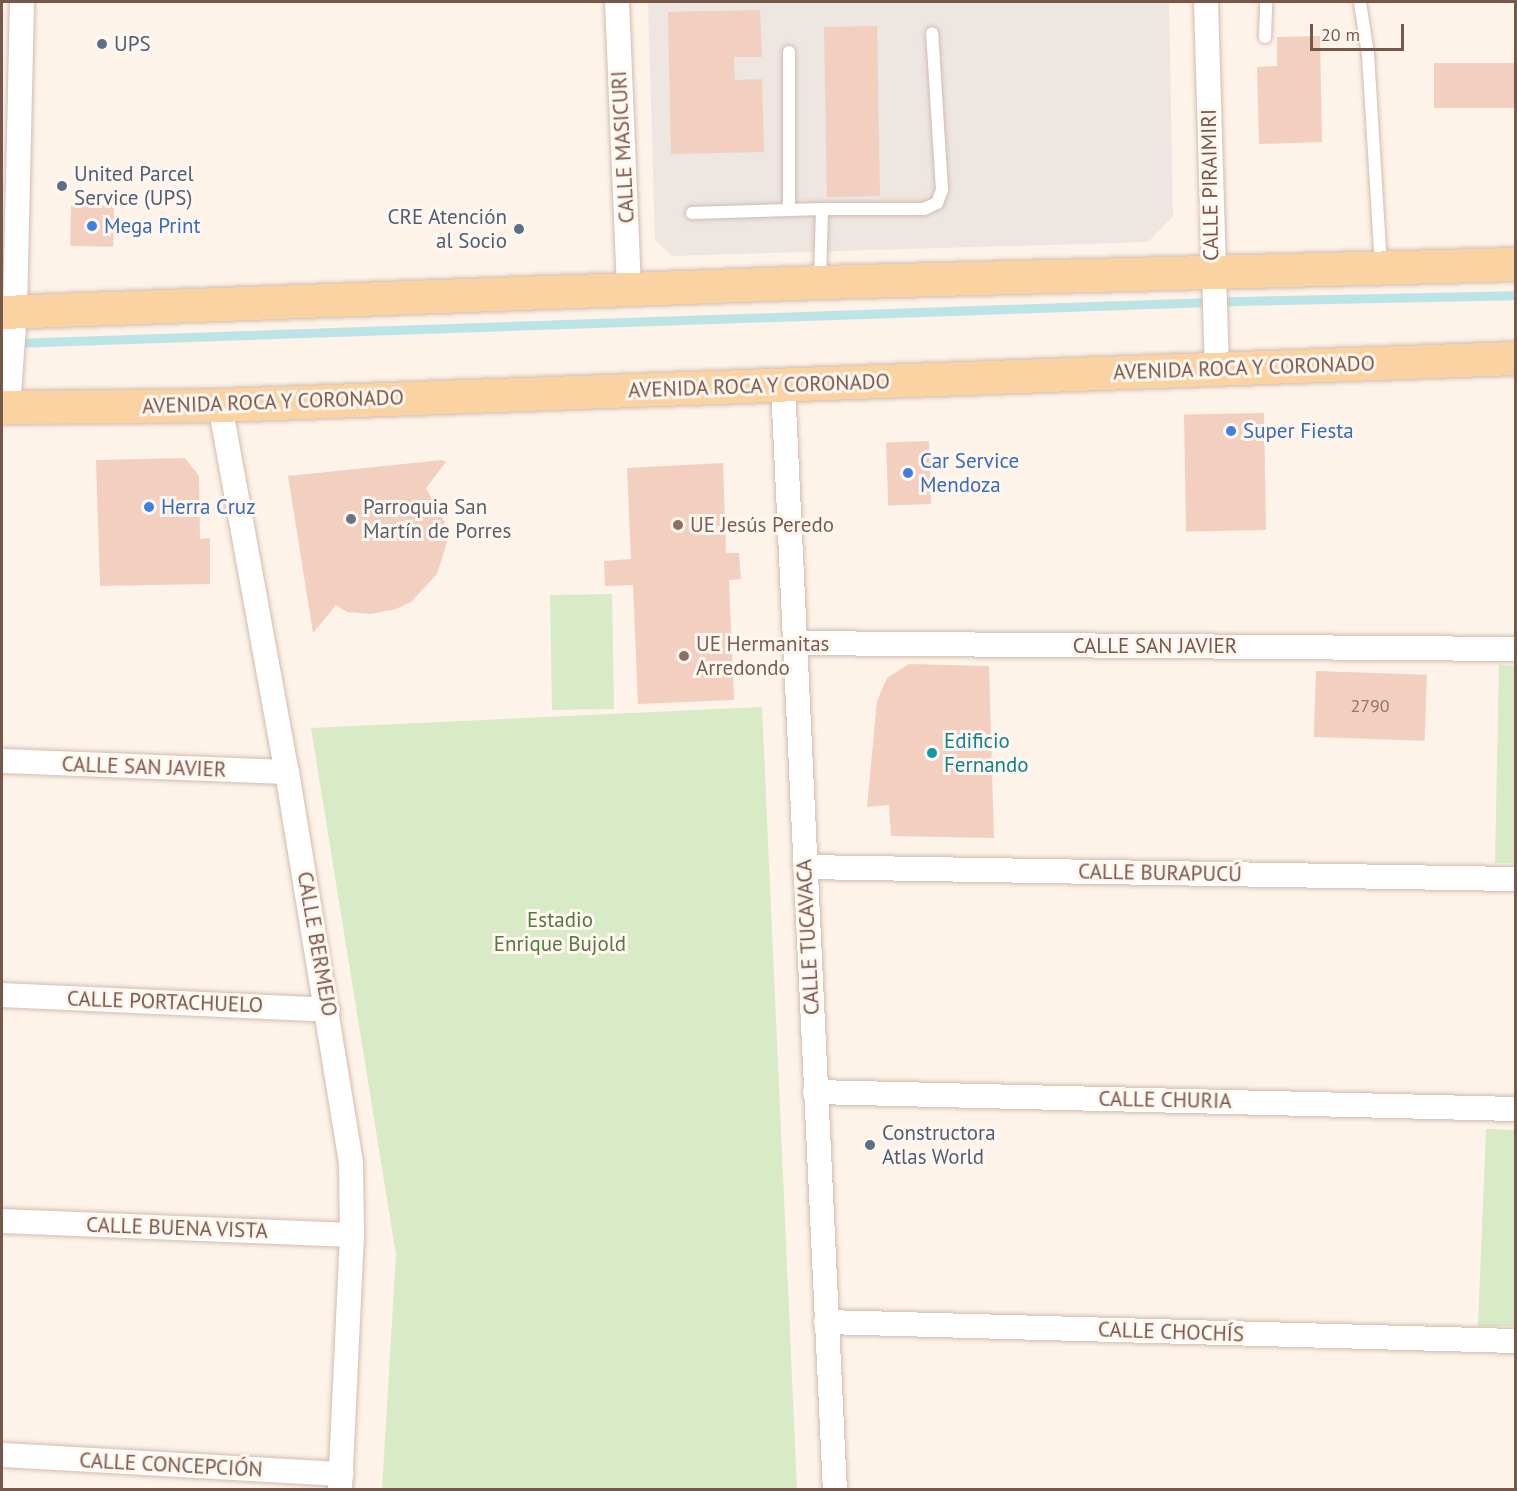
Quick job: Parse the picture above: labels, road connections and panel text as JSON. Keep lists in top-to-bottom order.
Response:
{
  "streets": {
    "main road": ["AVENIDA ROCA Y CORONADO"],
    "street": [
      "CALLE MASICURI",
      "CALLE PIRAIMIRI",
      "CALLE SAN JAVIER",
      "CALLE BURAPUCÚ",
      "CALLE TUCAVACA",
      "CALLE BERMEJO",
      "CALLE PORTACHUELO",
      "CALLE CHURIA",
      "CALLE BUENA VISTA",
      "CALLE CHOCHÍS",
      "CALLE CONCEPCIÓN"
    ]
  },
  "crossings": [
    ["CALLE PIRAIMIRI", "AVENIDA ROCA Y CORONADO"],
    ["AVENIDA ROCA Y CORONADO", "CALLE TUCAVACA"],
    ["AVENIDA ROCA Y CORONADO", "CALLE BERMEJO"],
    ["CALLE SAN JAVIER", "CALLE TUCAVACA"],
    ["CALLE SAN JAVIER", "CALLE BERMEJO"],
    ["CALLE BURAPUCÚ", "CALLE TUCAVACA"],
    ["CALLE TUCAVACA", "CALLE CHURIA"],
    ["CALLE TUCAVACA", "CALLE CHOCHÍS"],
    ["CALLE BERMEJO", "CALLE PORTACHUELO"],
    ["CALLE BERMEJO", "CALLE BUENA VISTA"],
    ["CALLE BERMEJO", "CALLE CONCEPCIÓN"]
  ],
  "parks": ["Estadio Enrique Bujold"],
  "places": [
    "UPS",
    "United Parcel Service (UPS)",
    "Mega Print",
    "CRE Atención al Socio",
    "Super Fiesta",
    "Car Service Mendoza",
    "Herra Cruz",
    "Parroquia San Martín de Porres",
    "UE Jesús Peredo",
    "UE Hermanitas Arredondo",
    "Edificio Fernando",
    "Constructora Atlas World"
  ],
  "house_numbers": ["2790"],
  "scale_bar": "20 m"
}
